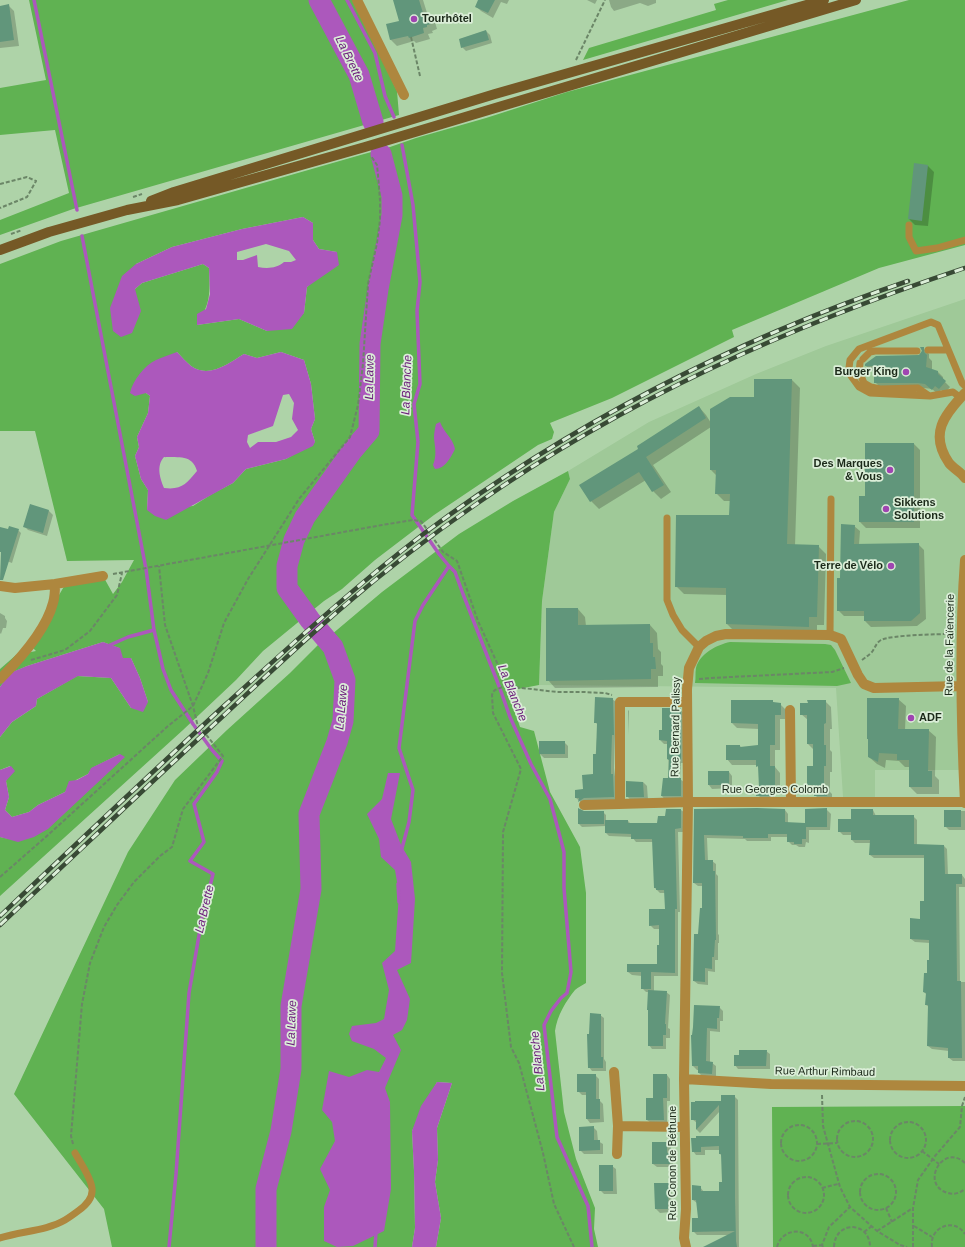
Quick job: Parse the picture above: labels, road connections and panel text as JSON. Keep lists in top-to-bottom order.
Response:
{
  "streets": {
    "street": [
      "Rue de la Faïencerie",
      "Rue Bernard Palissy",
      "Rue Georges Colomb",
      "Rue Arthur Rimbaud",
      "Rue Conon de Béthune"
    ]
  },
  "crossings": [
    ["Rue de la Faïencerie", "Rue Georges Colomb"],
    ["Rue Bernard Palissy", "Rue Georges Colomb"],
    ["Rue Bernard Palissy", "Rue Arthur Rimbaud"],
    ["Rue Bernard Palissy", "Rue Conon de Béthune"],
    ["Rue Arthur Rimbaud", "Rue Conon de Béthune"]
  ],
  "water": ["La Brette", "La Lawe", "La Blanche"],
  "places": [
    "Tourhôtel",
    "Burger King",
    "Des Marques & Vous",
    "Sikkens Solutions",
    "Terre de Vélo",
    "ADF"
  ]
}
